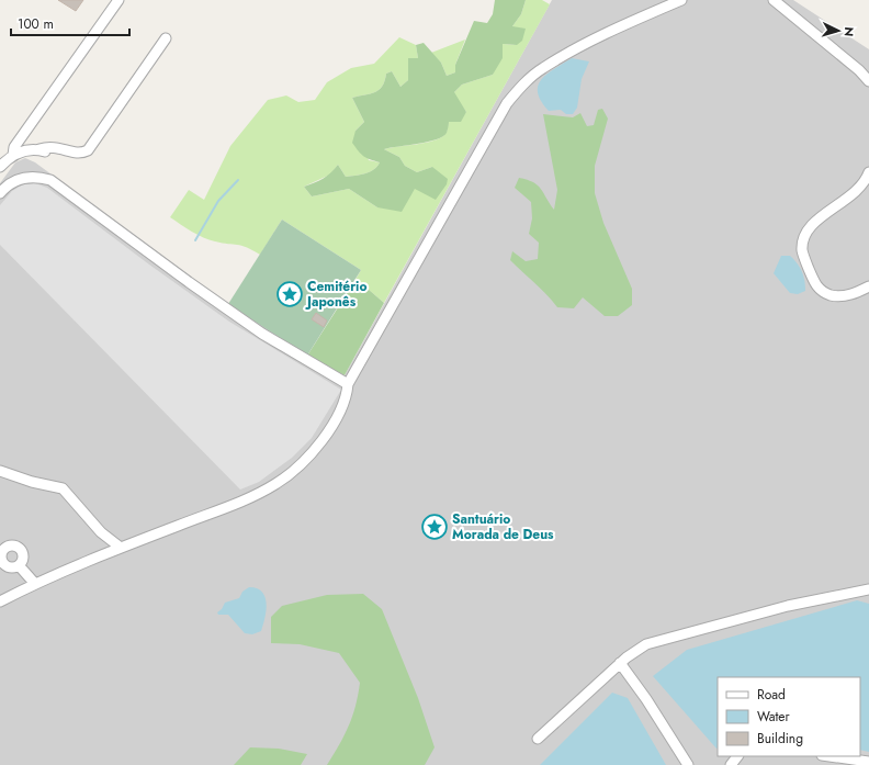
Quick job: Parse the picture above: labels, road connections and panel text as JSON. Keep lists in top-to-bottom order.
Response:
{
  "places": {
    "place": ["Cemitério Japonês", "Santuário Morada de Deus"]
  },
  "legend": ["Road", "Water", "Building"],
  "scale_bar": "100 m",
  "north": "right"
}
